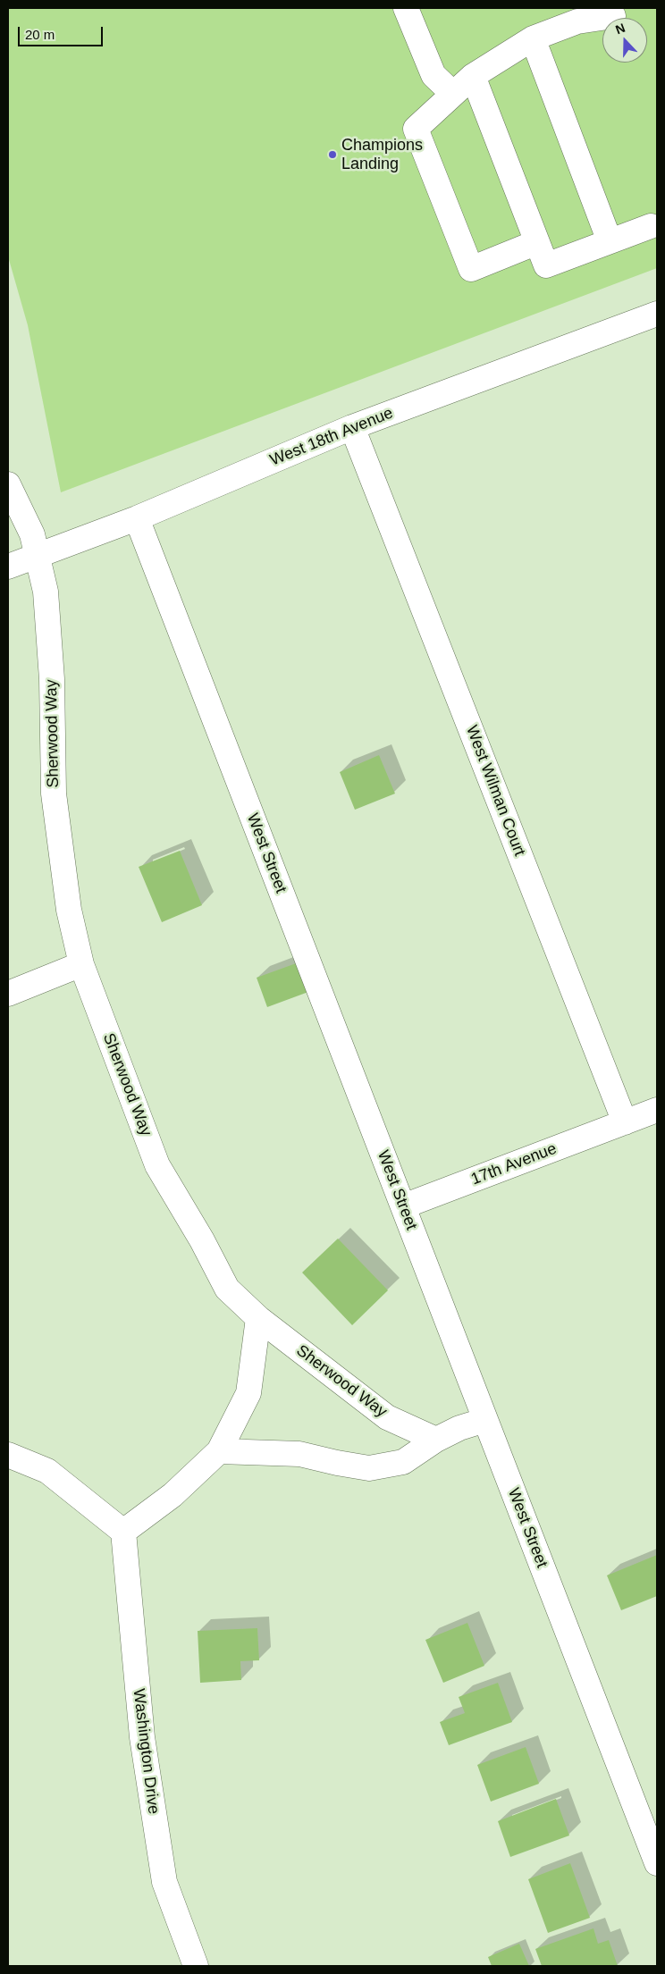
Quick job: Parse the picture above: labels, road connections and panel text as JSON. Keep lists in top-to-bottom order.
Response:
{
  "streets": {
    "street": [
      "West 18th Avenue",
      "Sherwood Way",
      "West Wilman Court",
      "West Street",
      "17th Avenue",
      "Washington Drive"
    ]
  },
  "crossings": [
    ["West 18th Avenue", "Sherwood Way"],
    ["West 18th Avenue", "West Wilman Court"],
    ["West 18th Avenue", "West Street"],
    ["West Wilman Court", "17th Avenue"],
    ["West Street", "17th Avenue"]
  ],
  "places": ["Champions Landing"],
  "scale_bar": "20 m",
  "north": "top"
}
